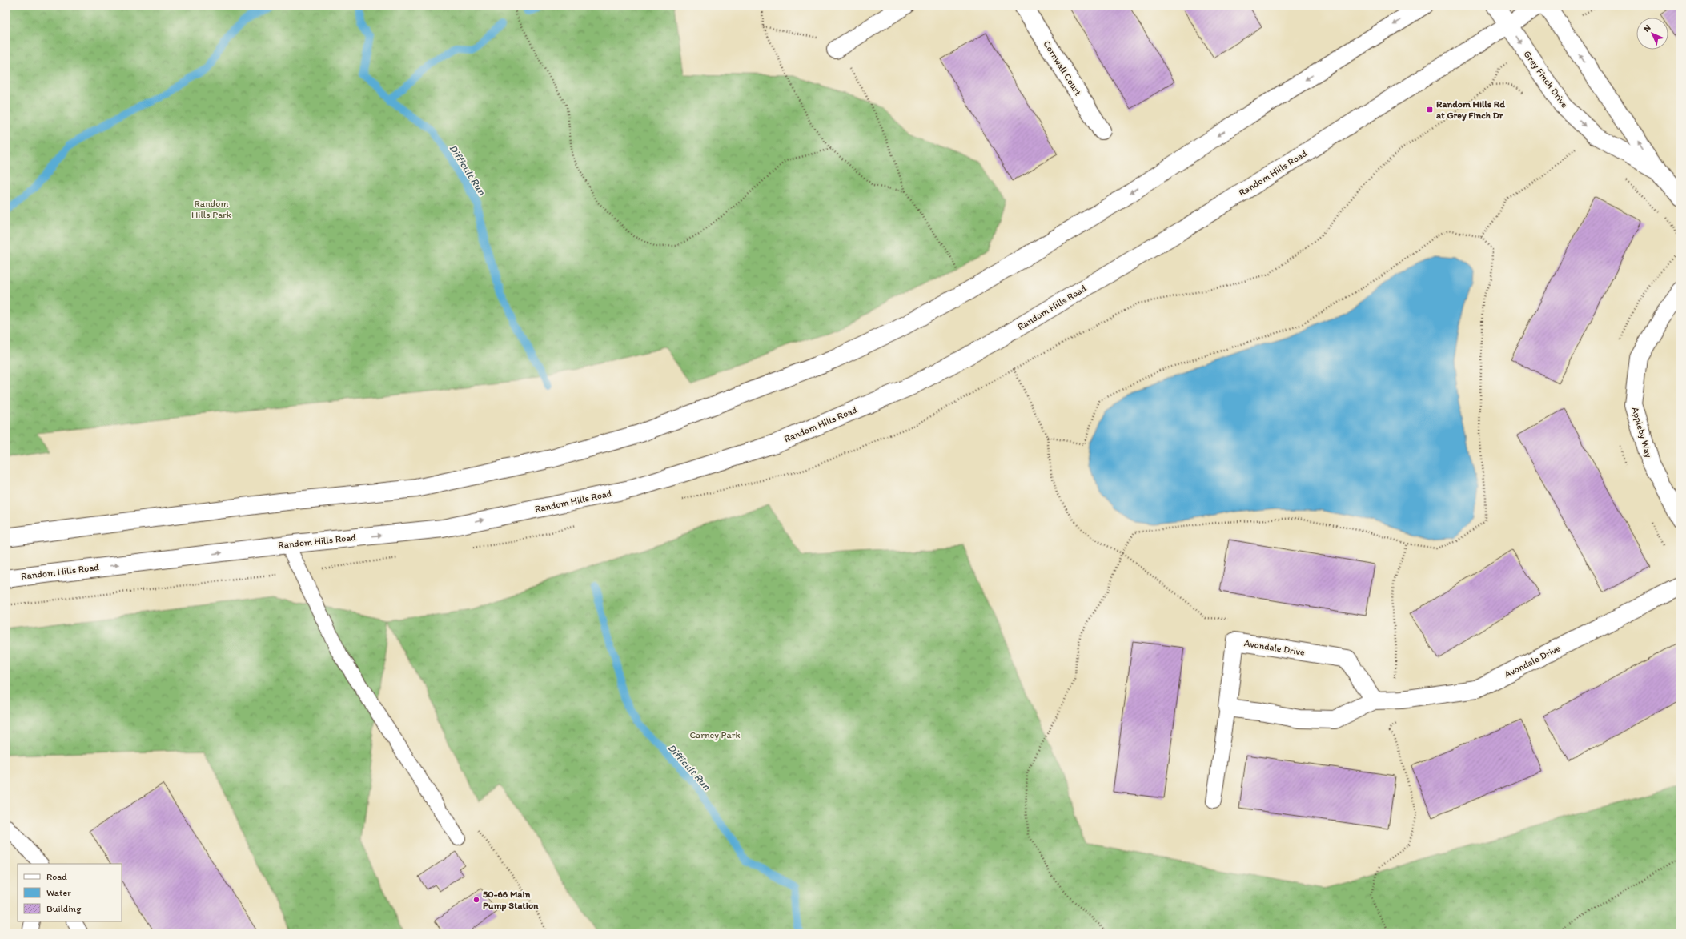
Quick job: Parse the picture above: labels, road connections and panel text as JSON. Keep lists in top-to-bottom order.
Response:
{
  "streets": {
    "street": [
      "Cornwall Court",
      "Grey Finch Drive",
      "Random Hills Road",
      "Appleby Way",
      "Avondale Drive"
    ]
  },
  "crossings": [
    ["Grey Finch Drive", "Random Hills Road"]
  ],
  "water": ["Difficult Run"],
  "parks": ["Random Hills Park", "Carney Park"],
  "places": {
    "transit": ["Random Hills Rd at Grey Finch Dr"],
    "other": ["50-66 Main Pump Station"]
  },
  "legend": ["Road", "Water", "Building"],
  "north": "top left"
}
